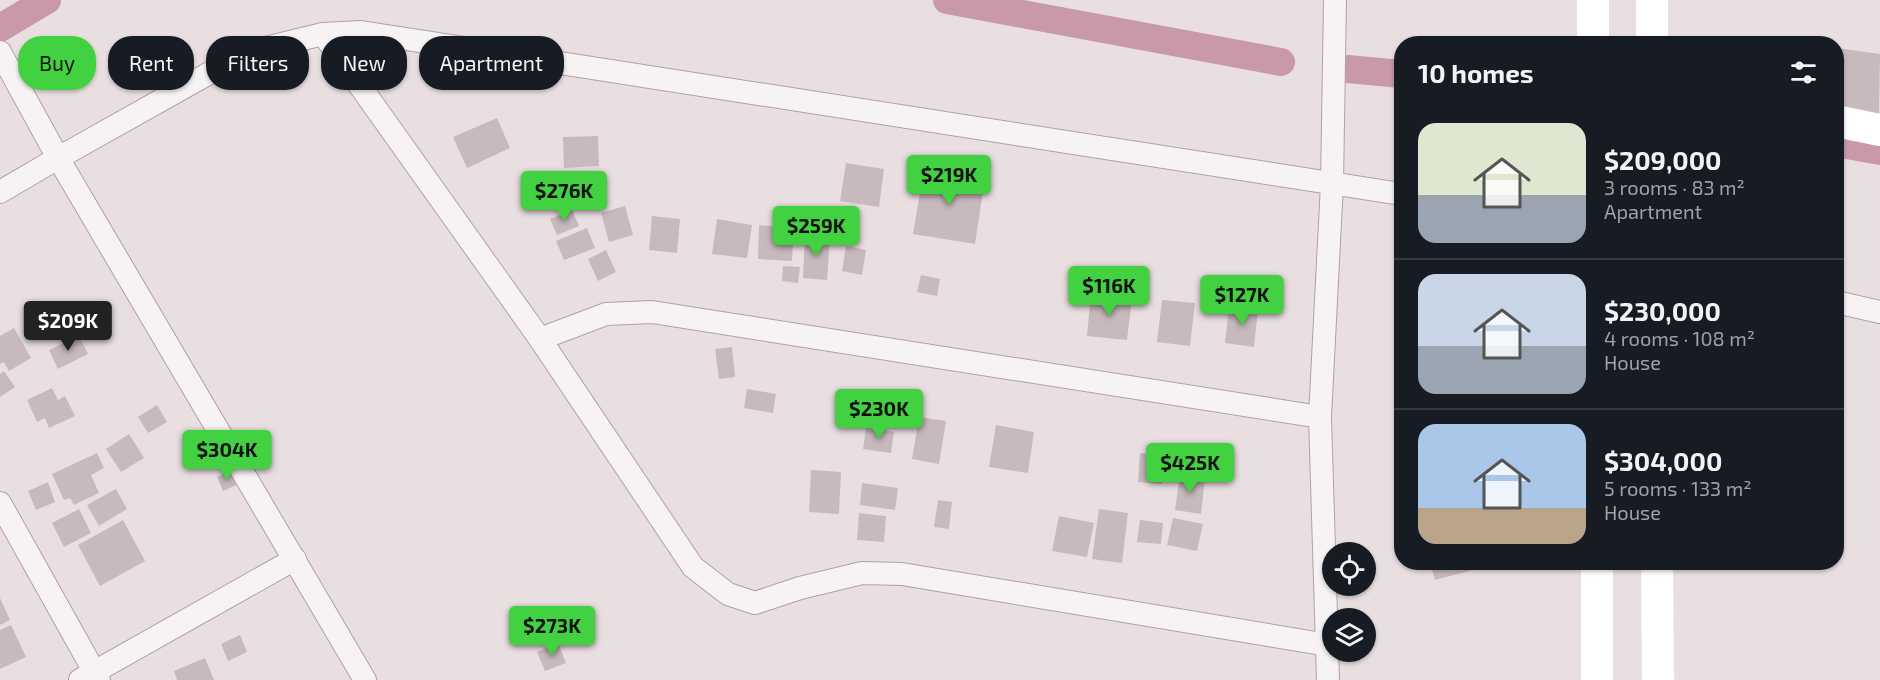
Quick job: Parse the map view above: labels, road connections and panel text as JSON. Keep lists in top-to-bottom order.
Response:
{
  "page": {
    "chip": [
      "Buy",
      "Rent",
      "Filters",
      "New",
      "Apartment"
    ],
    "heading": "10 homes",
    "list": [
      {
        "name": "$209,000",
        "note": "3 rooms · 83 m² · Apartment"
      },
      {
        "name": "$230,000",
        "note": "4 rooms · 108 m² · House"
      },
      {
        "name": "$304,000",
        "note": "5 rooms · 133 m² · House"
      }
    ],
    "price": [
      "$219K",
      "$276K",
      "$259K",
      "$116K",
      "$127K",
      "$209K",
      "$230K",
      "$304K",
      "$425K",
      "$273K"
    ]
  }
}
